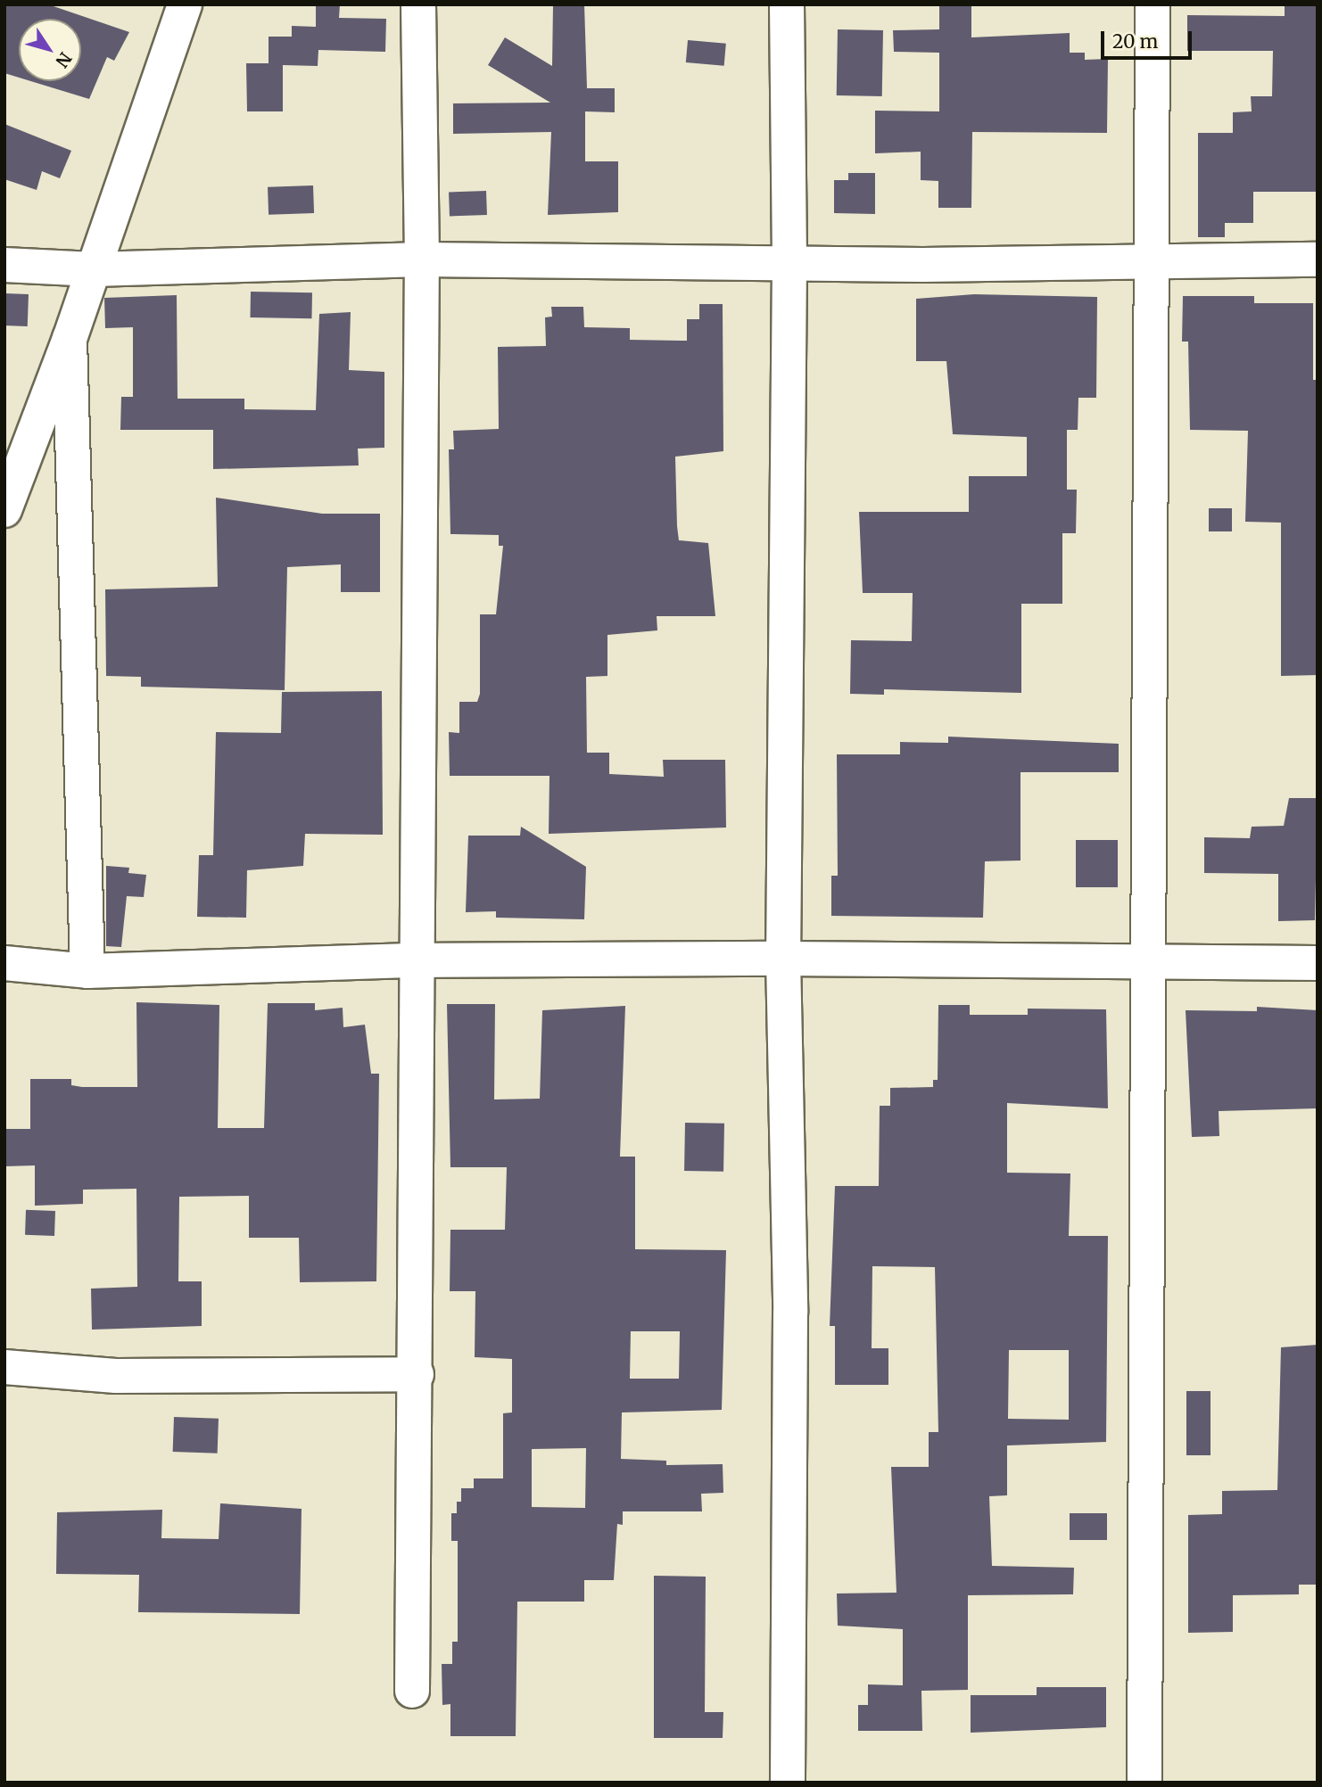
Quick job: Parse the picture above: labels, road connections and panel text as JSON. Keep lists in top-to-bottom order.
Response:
{
  "scale_bar": "20 m",
  "north": "bottom right"
}
